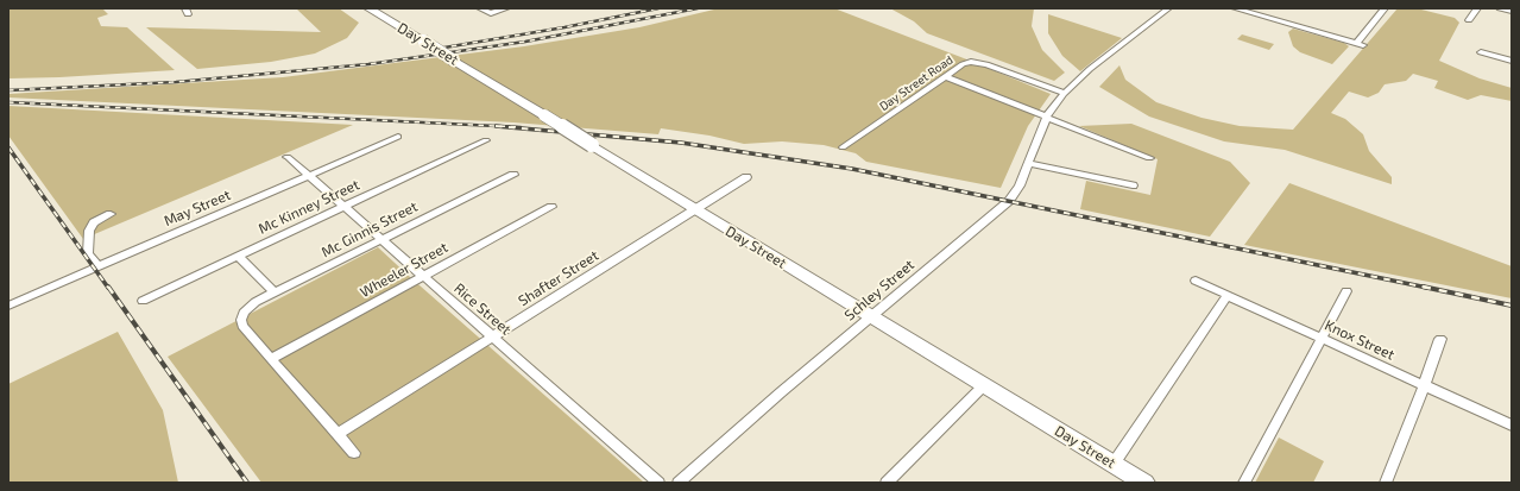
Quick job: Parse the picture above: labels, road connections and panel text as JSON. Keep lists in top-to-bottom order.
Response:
{
  "streets": {
    "main road": ["Day Street"],
    "street": [
      "Day Street Road",
      "Mc Kinney Street",
      "May Street",
      "Mc Ginnis Street",
      "Wheeler Street",
      "Shafter Street",
      "Schley Street",
      "Rice Street",
      "Knox Street"
    ]
  },
  "crossings": [
    ["Day Street", "Shafter Street"],
    ["Day Street", "Schley Street"],
    ["Day Street Road", "Schley Street"],
    ["Mc Kinney Street", "Rice Street"],
    ["May Street", "Rice Street"],
    ["Mc Ginnis Street", "Wheeler Street"],
    ["Mc Ginnis Street", "Rice Street"],
    ["Wheeler Street", "Rice Street"],
    ["Shafter Street", "Rice Street"]
  ]
}
